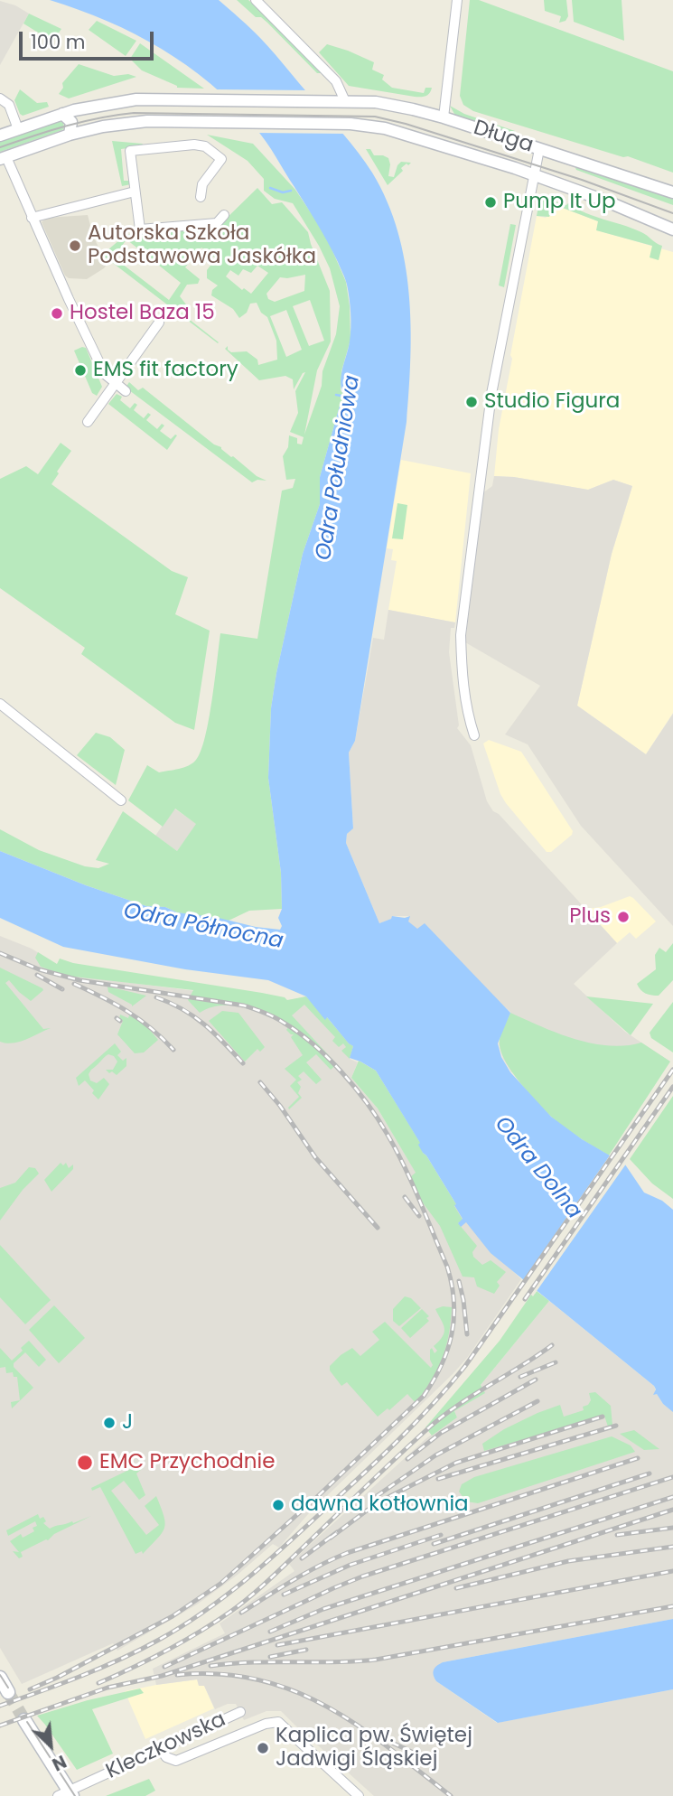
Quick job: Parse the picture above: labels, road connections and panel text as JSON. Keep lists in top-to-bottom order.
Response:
{
  "streets": {
    "street": ["Długa", "Kleczkowska"]
  },
  "water": ["Odra Południowa", "Odra Północna", "Odra Dolna"],
  "places": [
    "Pump It Up",
    "Autorska Szkoła Podstawowa Jaskółka",
    "Hostel Baza 15",
    "EMS fit factory",
    "Studio Figura",
    "Plus",
    "J",
    "EMC Przychodnie",
    "dawna kotłownia",
    "Kaplica pw. Świętej Jadwigi Śląskiej"
  ],
  "scale_bar": "100 m",
  "north": "bottom right"
}
